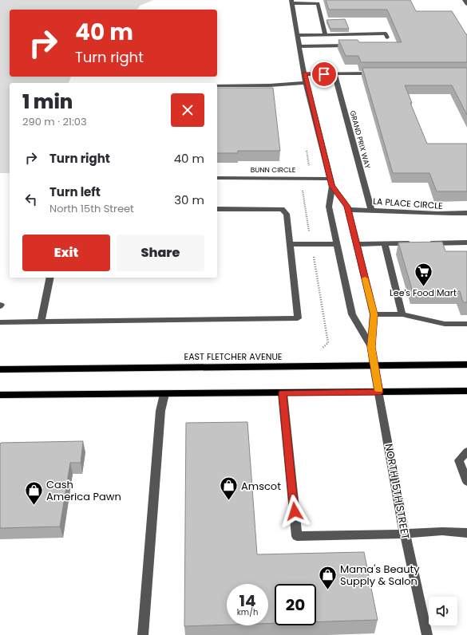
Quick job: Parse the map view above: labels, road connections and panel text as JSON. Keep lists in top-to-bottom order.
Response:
{
  "streets": {
    "main road": ["EAST FLETCHER AVENUE"],
    "street": [
      "GRAND PRIX WAY",
      "BUNN CIRCLE",
      "LA PLACE CIRCLE",
      "NORTH 15TH STREET"
    ]
  },
  "crossings": [
    ["GRAND PRIX WAY", "LA PLACE CIRCLE"],
    ["BUNN CIRCLE", "NORTH 15TH STREET"],
    ["LA PLACE CIRCLE", "NORTH 15TH STREET"],
    ["EAST FLETCHER AVENUE", "NORTH 15TH STREET"]
  ],
  "places": {
    "supermarket": ["Lee's Food Mart"],
    "shop": ["Amscot", "Cash America Pawn", "Mama's Beauty Supply & Salon"]
  },
  "page": {
    "turn": ["40 m", "Turn right"],
    "heading": ["1 min", "290 m · 21:03"],
    "list": [
      {
        "name": "Turn right",
        "value": "40 m"
      },
      {
        "name": "Turn left",
        "note": "North 15th Street",
        "value": "30 m"
      }
    ],
    "buttons": ["Exit", "Share"],
    "speed": "14 km/h",
    "limit": "20"
  }
}
